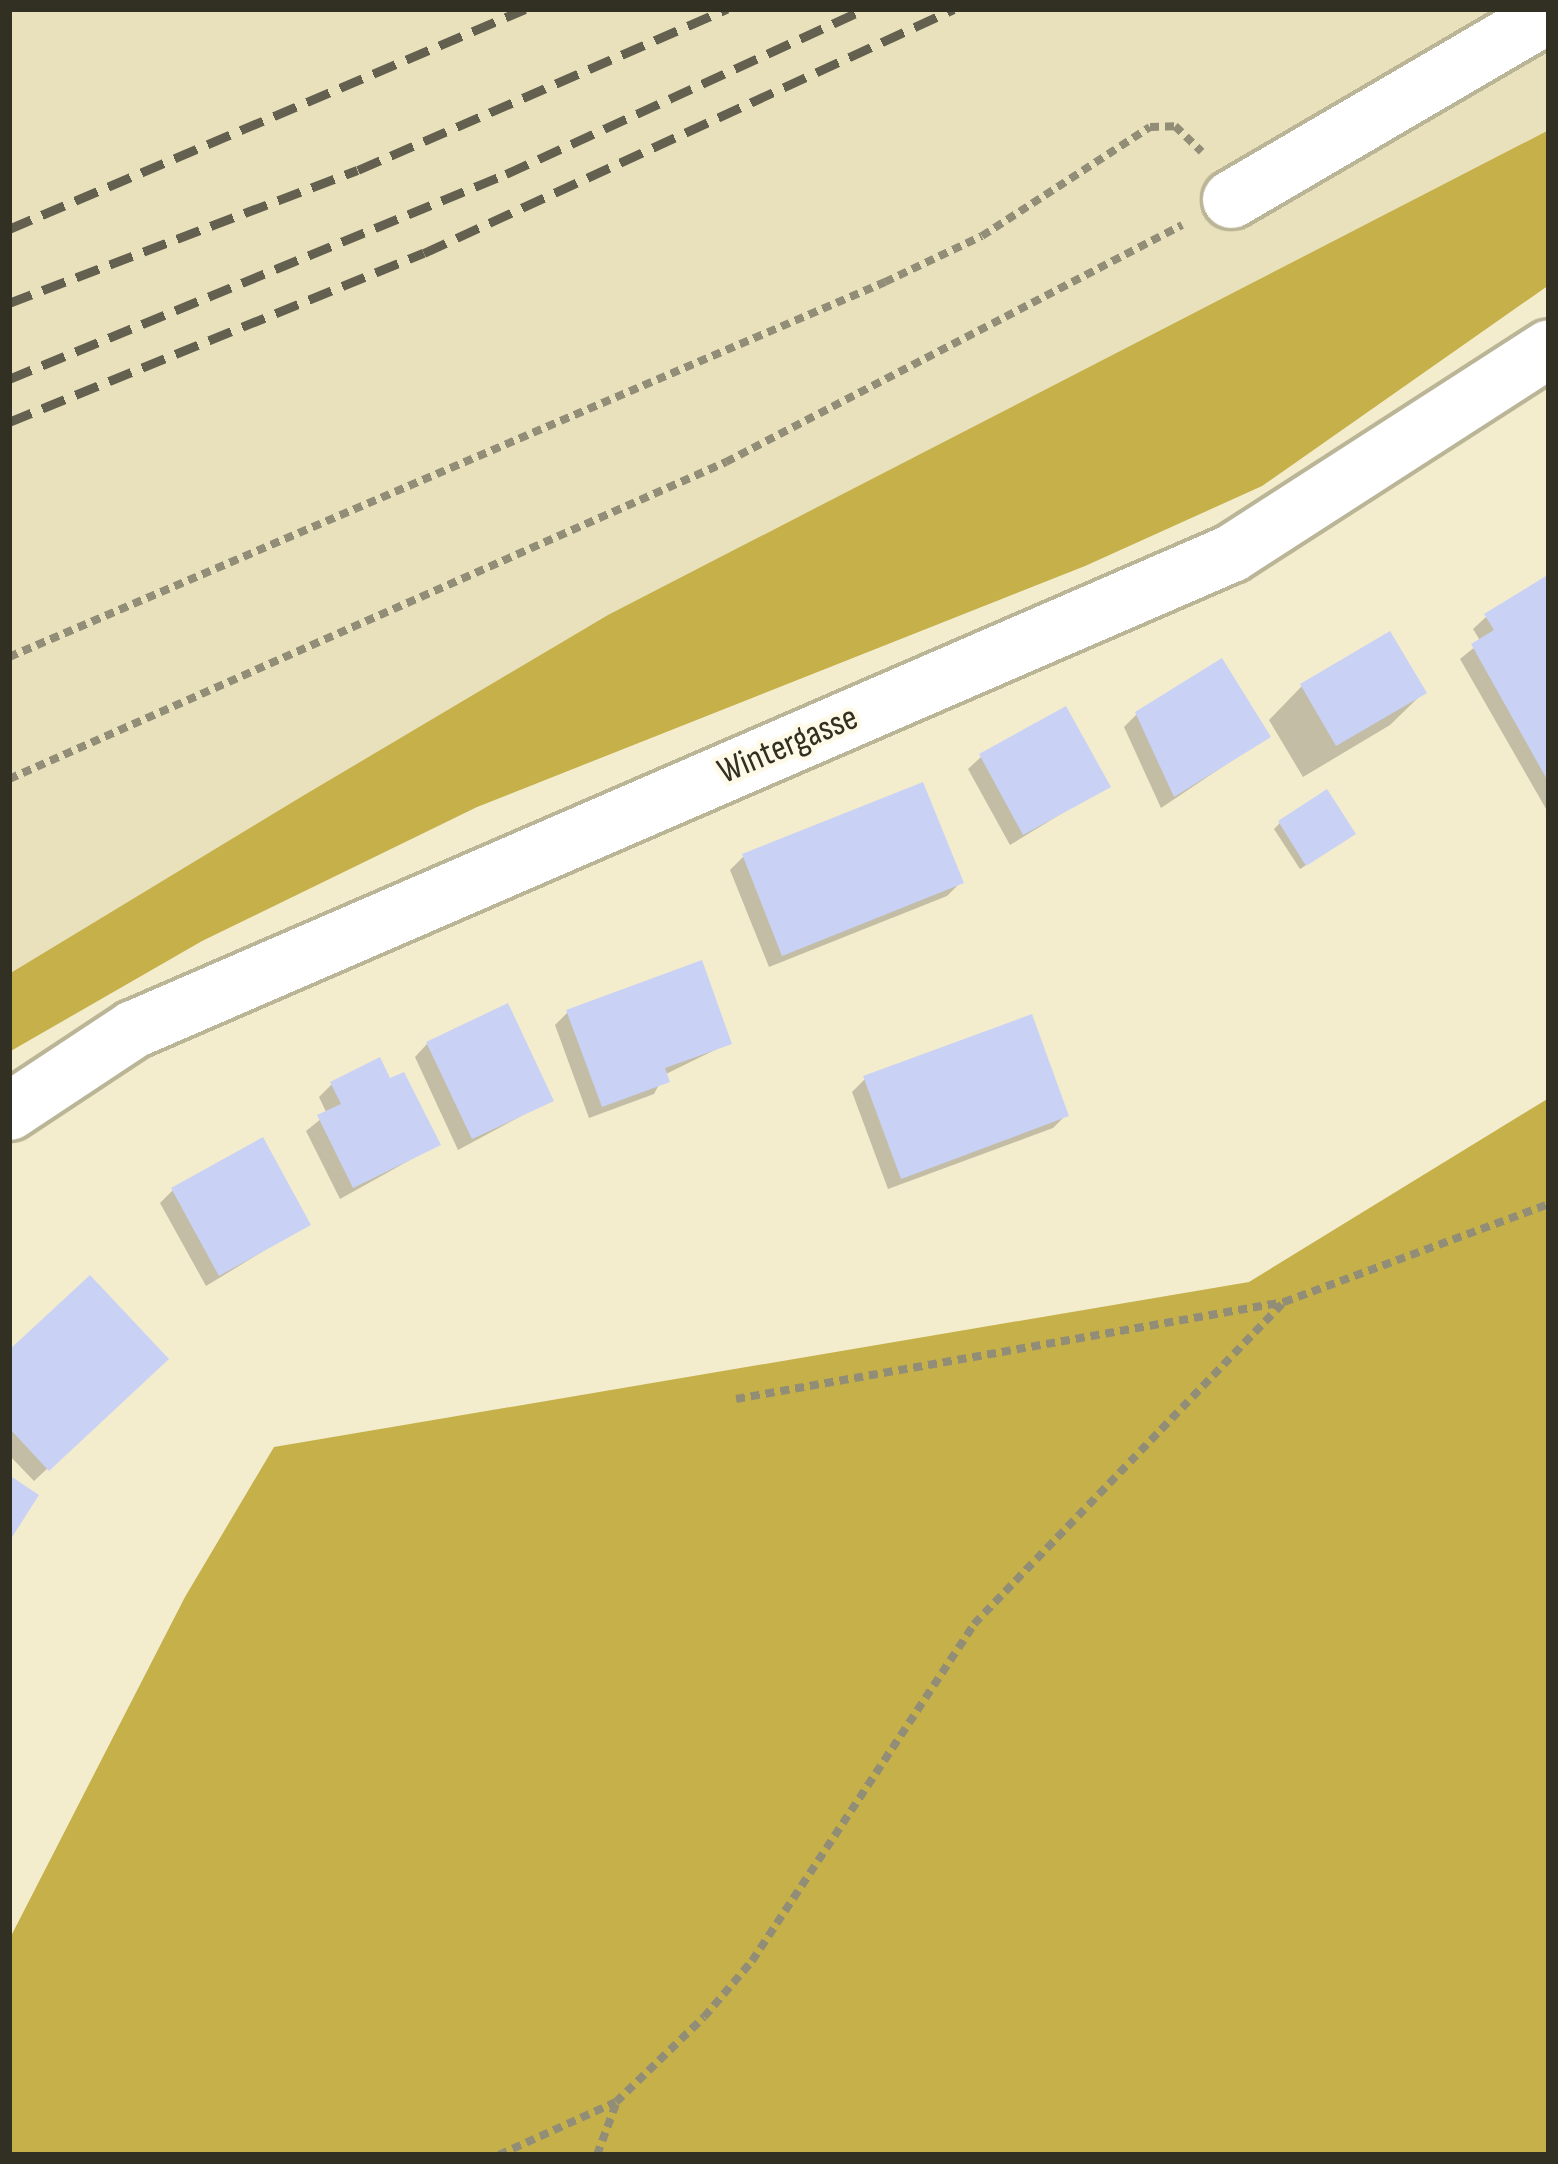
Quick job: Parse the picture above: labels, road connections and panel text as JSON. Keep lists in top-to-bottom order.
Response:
{
  "streets": {
    "street": ["Wintergasse"]
  }
}
